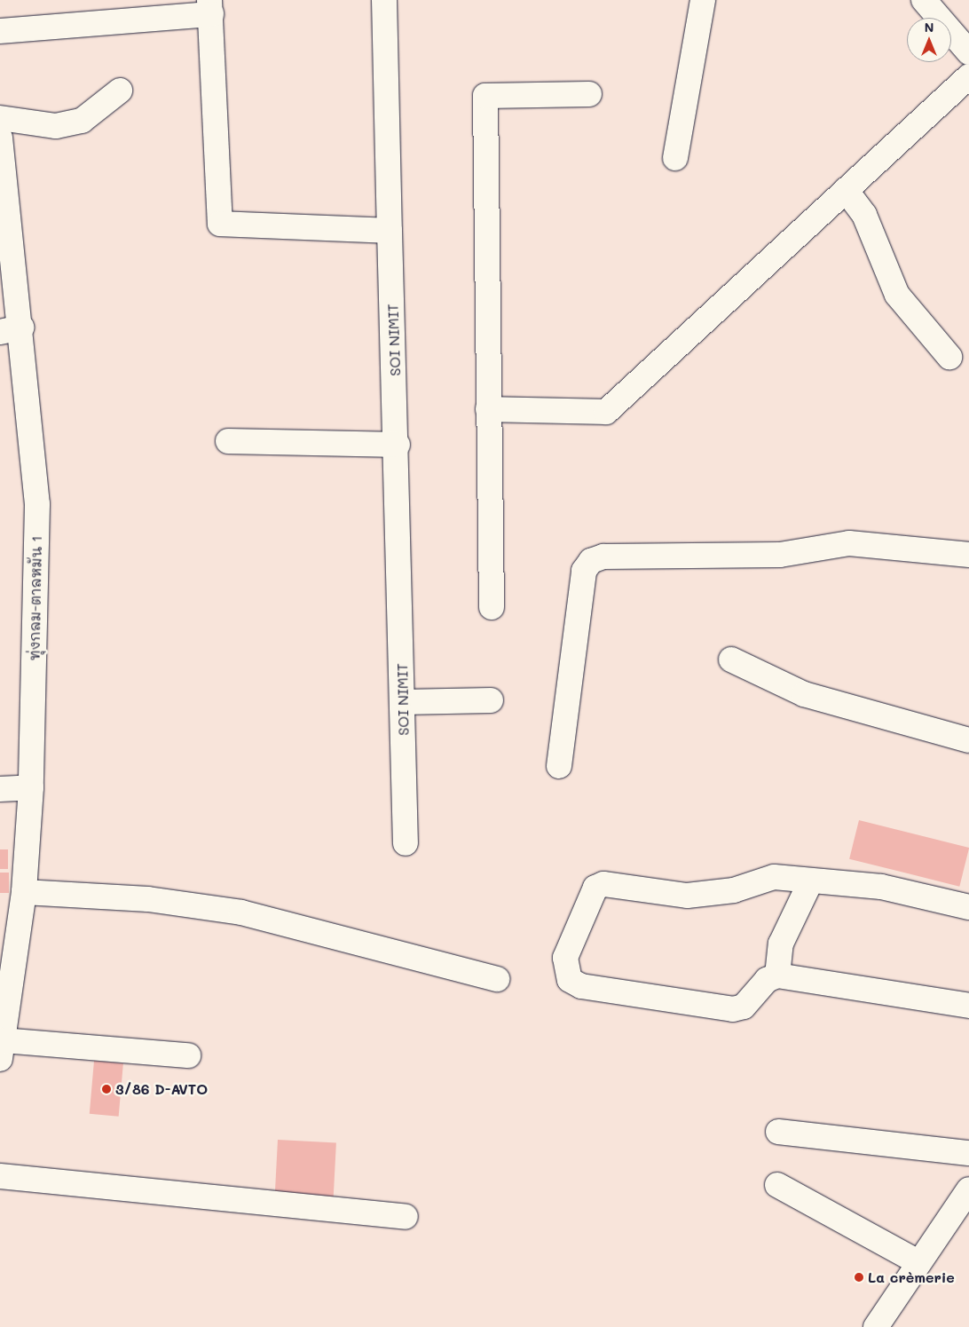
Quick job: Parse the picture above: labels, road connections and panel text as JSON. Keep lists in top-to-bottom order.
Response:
{
  "streets": {
    "street": ["SOI NIMIT", "ทุ่งกลม-ตาลหมัน 1"]
  },
  "places": ["3/86 D-AVTO", "La crèmerie"],
  "north": "top"
}
